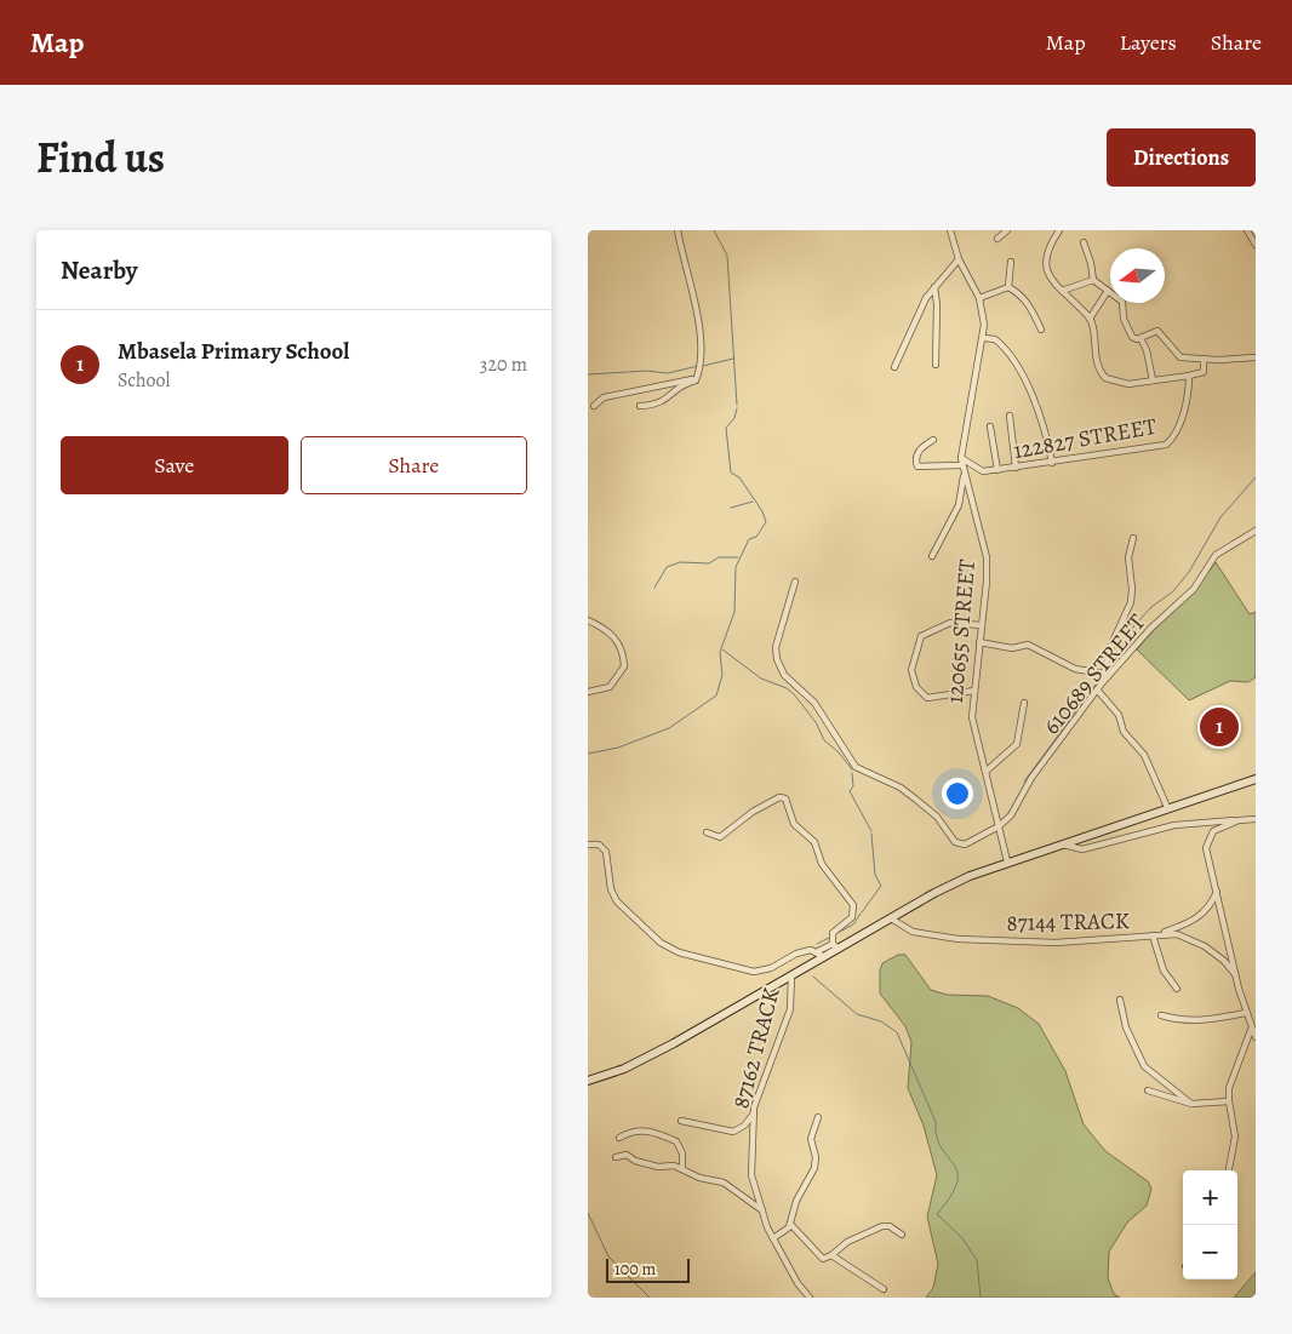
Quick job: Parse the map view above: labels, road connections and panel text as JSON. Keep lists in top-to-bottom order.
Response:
{
  "streets": {
    "street": [
      "122827 STREET",
      "120655 STREET",
      "610689 STREET",
      "87144 TRACK",
      "87162 TRACK"
    ]
  },
  "crossings": [
    ["122827 STREET", "120655 STREET"],
    ["120655 STREET", "610689 STREET"]
  ],
  "scale_bar": "100 m",
  "north": "left",
  "page": {
    "header": "Map",
    "nav": ["Map", "Layers", "Share"],
    "title": "Find us",
    "buttons": [
      "Directions",
      ["Save", "Share"]
    ],
    "heading": "Nearby",
    "list": [
      {
        "mark": "1",
        "name": "Mbasela Primary School",
        "note": "School",
        "value": "320 m"
      }
    ],
    "pins": "1",
    "map_buttons": ["+", "−"],
    "scale": "100 m"
  }
}
